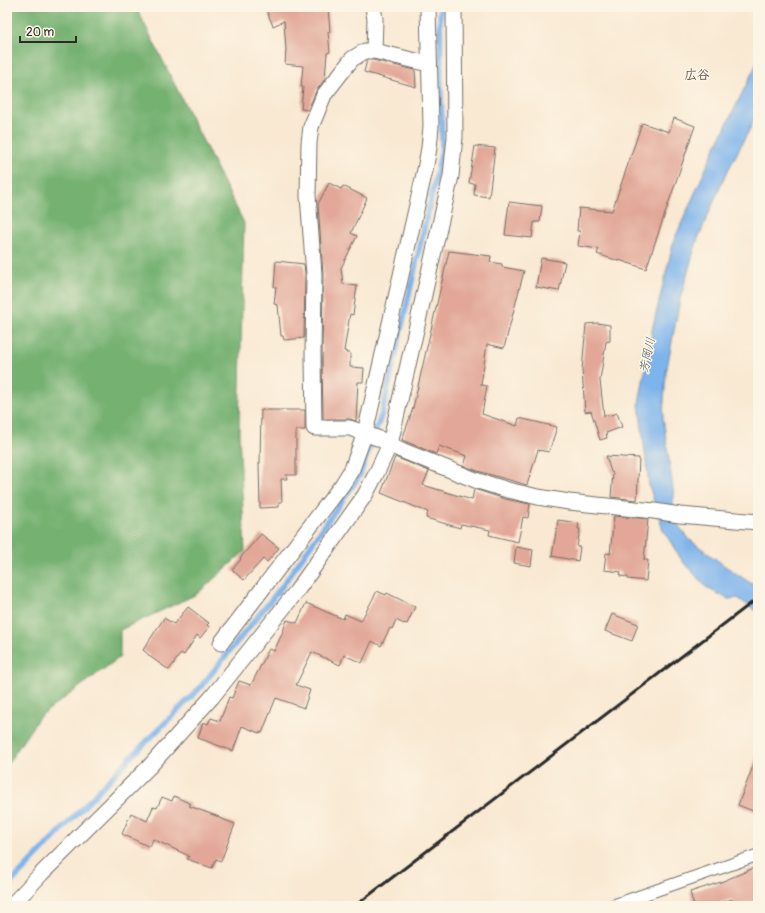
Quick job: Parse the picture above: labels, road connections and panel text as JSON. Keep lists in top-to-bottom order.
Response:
{
  "districts": ["広谷"],
  "water": ["芳岡川"],
  "scale_bar": "20 m"
}
